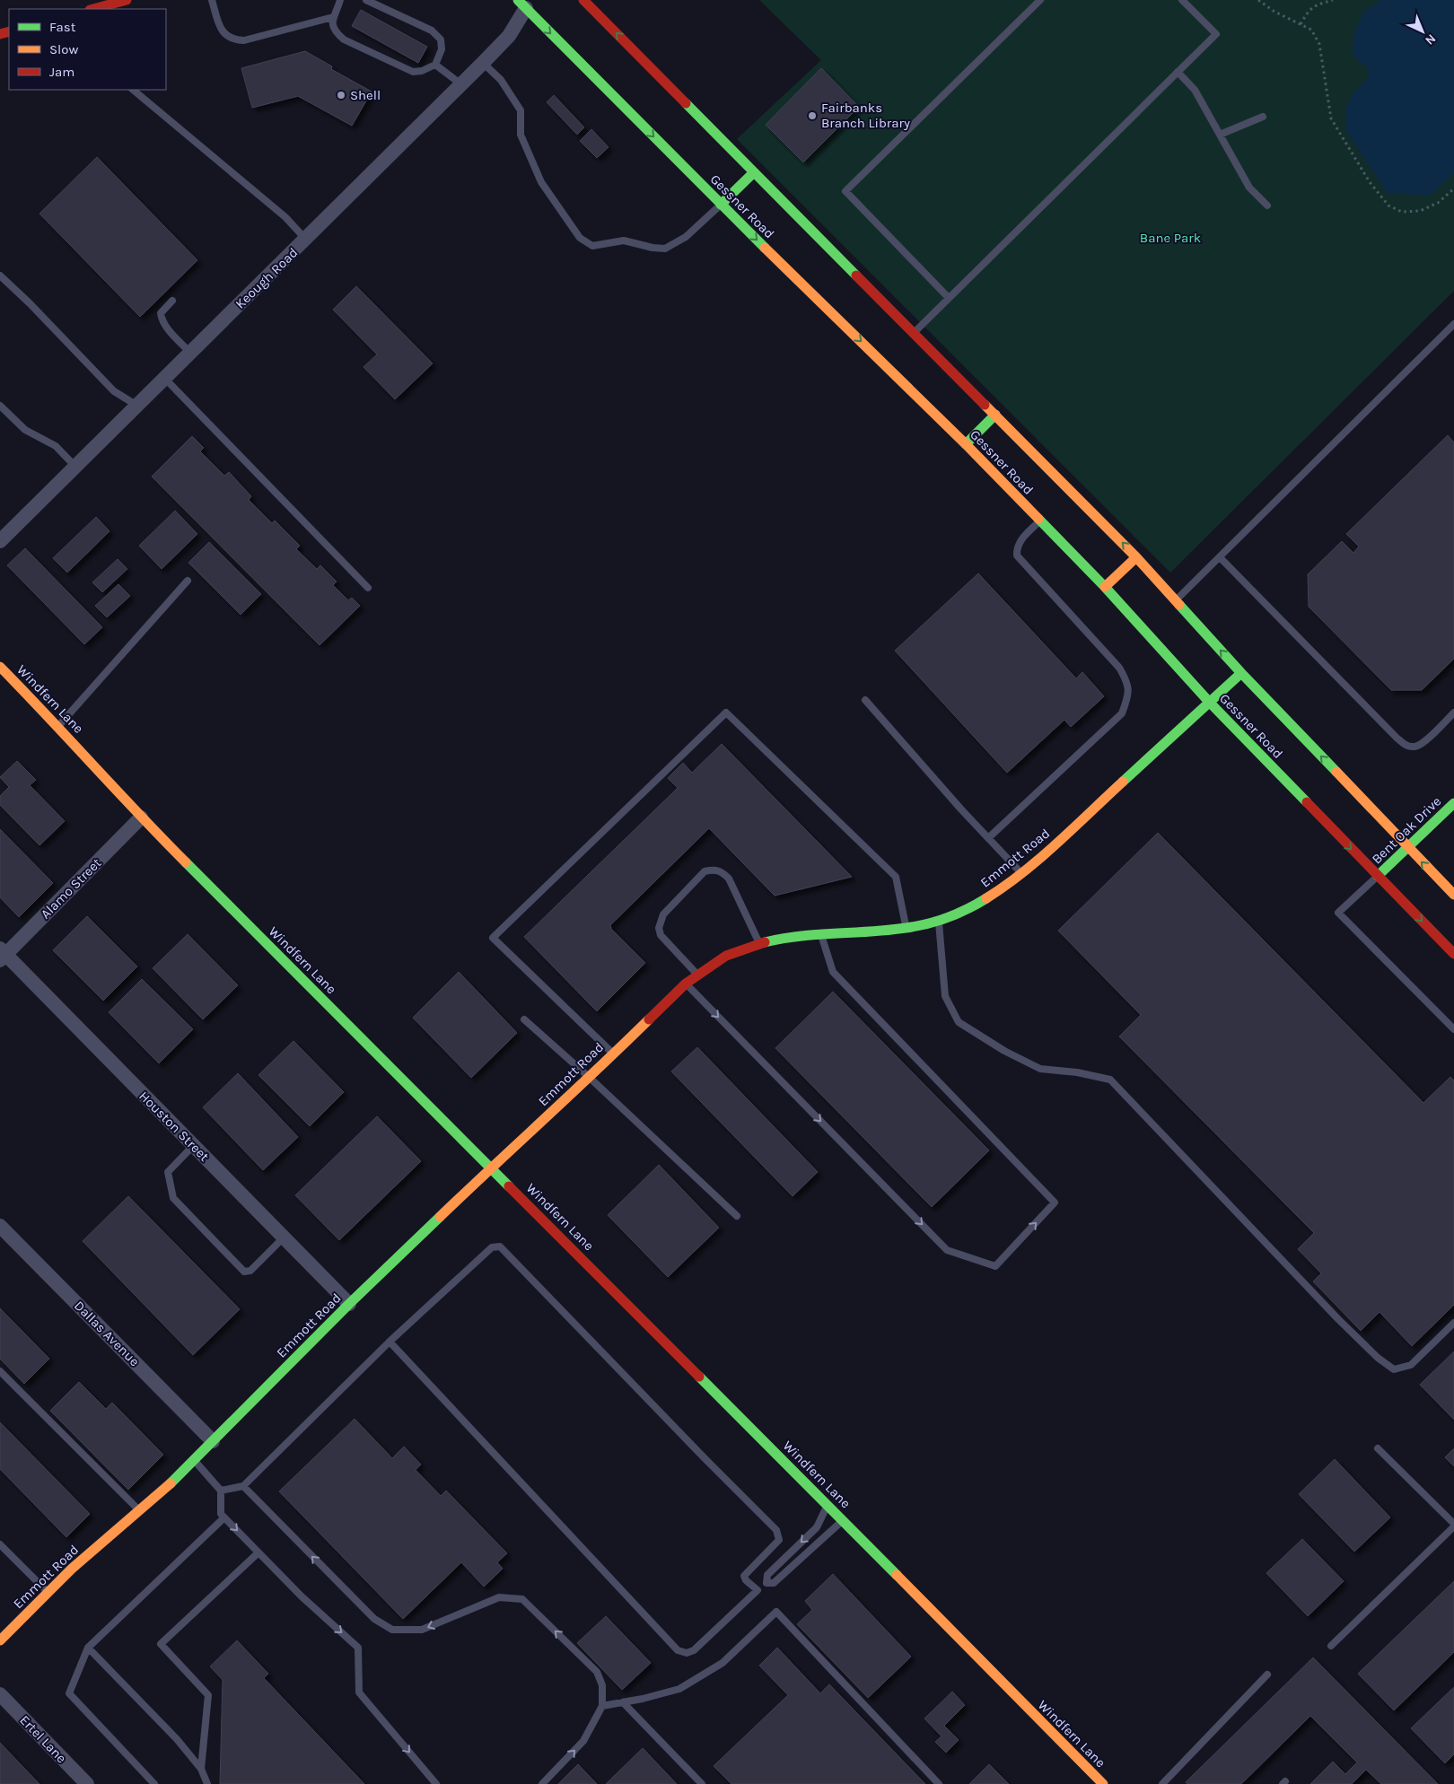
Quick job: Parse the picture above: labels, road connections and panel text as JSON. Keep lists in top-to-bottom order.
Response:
{
  "streets": {
    "street": [
      "Gessner Road",
      "Keough Road",
      "Windfern Lane",
      "Bent Oak Drive",
      "Emmott Road",
      "Alamo Street",
      "Houston Street",
      "Dallas Avenue",
      "Ertel Lane"
    ]
  },
  "crossings": [
    ["Gessner Road", "Keough Road"],
    ["Gessner Road", "Bent Oak Drive"],
    ["Gessner Road", "Emmott Road"],
    ["Windfern Lane", "Emmott Road"],
    ["Windfern Lane", "Alamo Street"],
    ["Emmott Road", "Houston Street"],
    ["Emmott Road", "Dallas Avenue"],
    ["Alamo Street", "Houston Street"]
  ],
  "parks": ["Bane Park"],
  "places": ["Shell", "Fairbanks Branch Library"],
  "legend": ["Fast", "Slow", "Jam"],
  "north": "bottom right"
}
